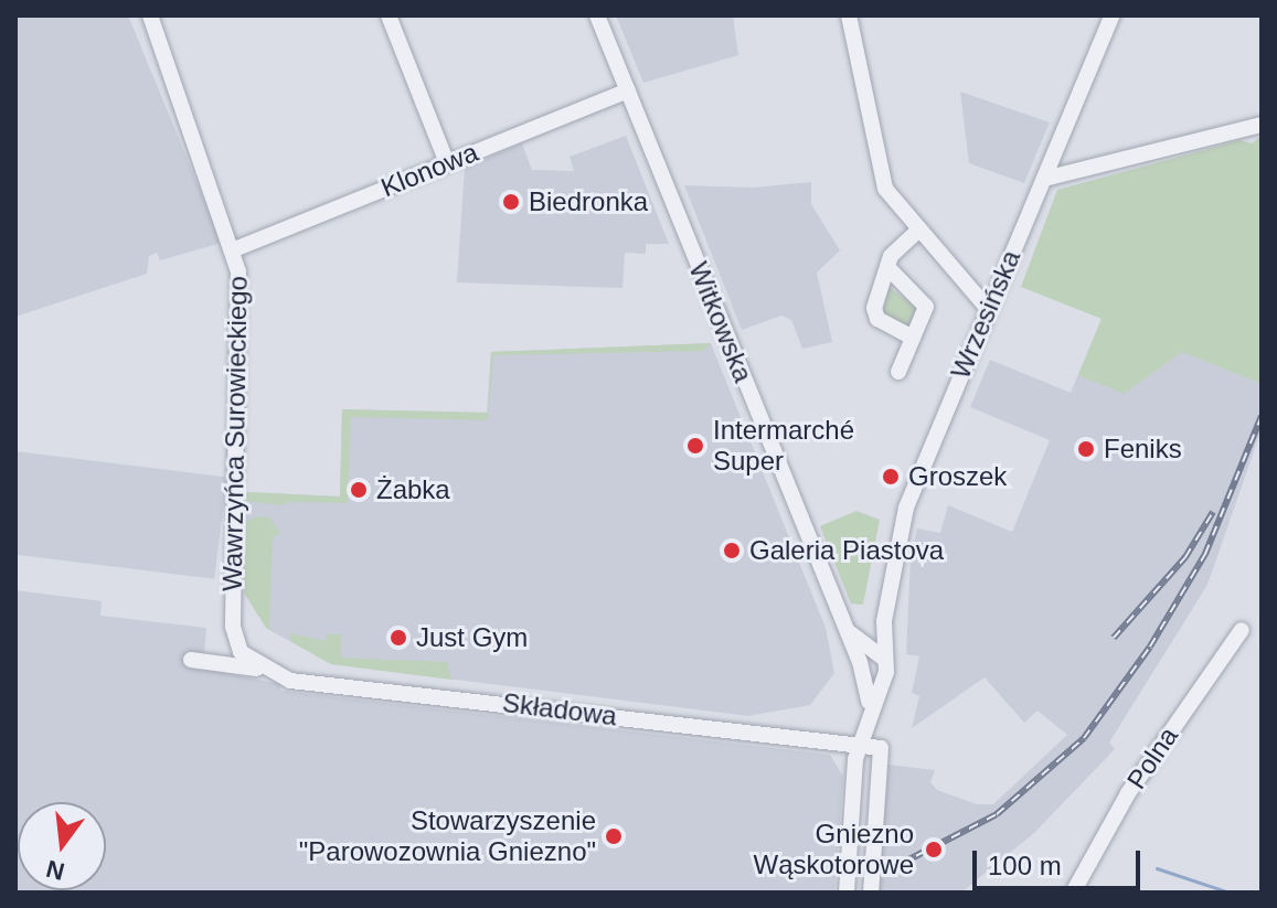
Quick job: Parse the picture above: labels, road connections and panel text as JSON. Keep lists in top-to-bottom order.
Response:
{
  "streets": {
    "street": [
      "Klonowa",
      "Wrzesińska",
      "Witkowska",
      "Wawrzyńca Surowieckiego",
      "Składowa",
      "Polna"
    ]
  },
  "crossings": [
    ["Klonowa", "Witkowska"],
    ["Klonowa", "Wawrzyńca Surowieckiego"],
    ["Wrzesińska", "Witkowska"],
    ["Wawrzyńca Surowieckiego", "Składowa"]
  ],
  "places": [
    "Biedronka",
    "Intermarché Super",
    "Feniks",
    "Groszek",
    "Żabka",
    "Galeria Piastova",
    "Just Gym",
    "Stowarzyszenie \"Parowozownia Gniezno\"",
    "Gniezno Wąskotorowe"
  ],
  "scale_bar": "100 m",
  "north": "bottom"
}
